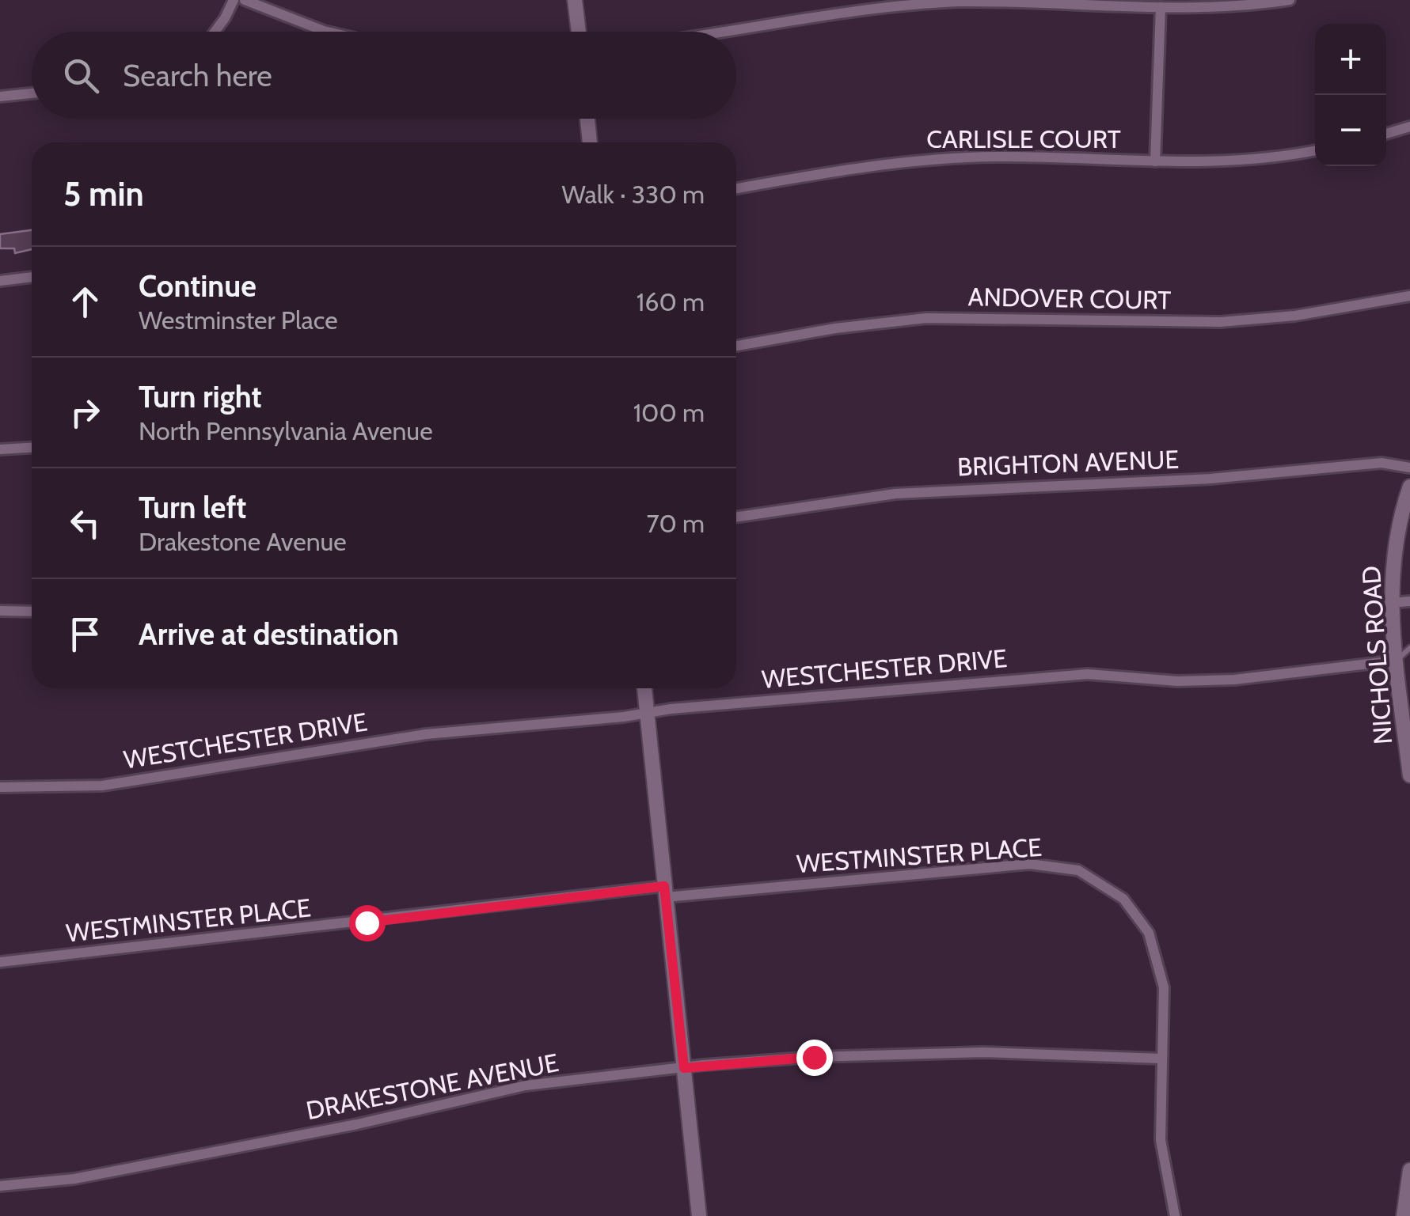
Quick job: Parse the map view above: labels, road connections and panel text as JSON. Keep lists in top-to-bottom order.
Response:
{
  "streets": {
    "street": [
      "CARLISLE COURT",
      "ANDOVER COURT",
      "BRIGHTON AVENUE",
      "NICHOLS ROAD",
      "WESTCHESTER DRIVE",
      "WESTMINSTER PLACE",
      "DRAKESTONE AVENUE"
    ]
  },
  "crossings": [
    ["NICHOLS ROAD", "WESTCHESTER DRIVE"],
    ["WESTMINSTER PLACE", "DRAKESTONE AVENUE"]
  ],
  "page": {
    "map_buttons": ["+", "−"],
    "search": "Search here",
    "heading": ["5 min", "Walk · 330 m"],
    "list": [
      ["Continue", "Westminster Place", "160 m"],
      ["Turn right", "North Pennsylvania Avenue", "100 m"],
      ["Turn left", "Drakestone Avenue", "70 m"],
      "Arrive at destination"
    ]
  }
}
